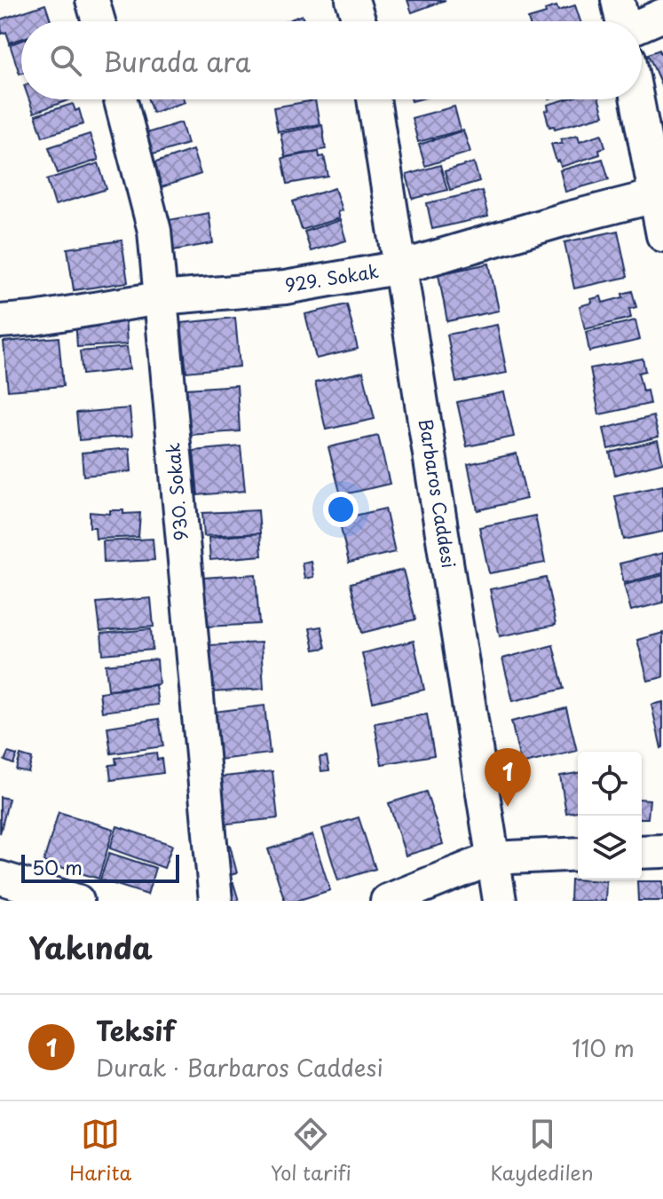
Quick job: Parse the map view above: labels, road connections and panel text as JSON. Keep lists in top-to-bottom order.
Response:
{
  "streets": {
    "street": ["929. Sokak", "930. Sokak", "Barbaros Caddesi"]
  },
  "crossings": [
    ["929. Sokak", "930. Sokak"],
    ["929. Sokak", "Barbaros Caddesi"]
  ],
  "scale_bar": "50 m",
  "page": {
    "search": "Burada ara",
    "pins": "1",
    "scale": "50 m",
    "heading": "Yakında",
    "list": [
      {
        "mark": "1",
        "name": "Teksif",
        "note": "Durak · Barbaros Caddesi",
        "value": "110 m"
      }
    ],
    "nav": ["Harita", "Yol tarifi", "Kaydedilen"]
  }
}
